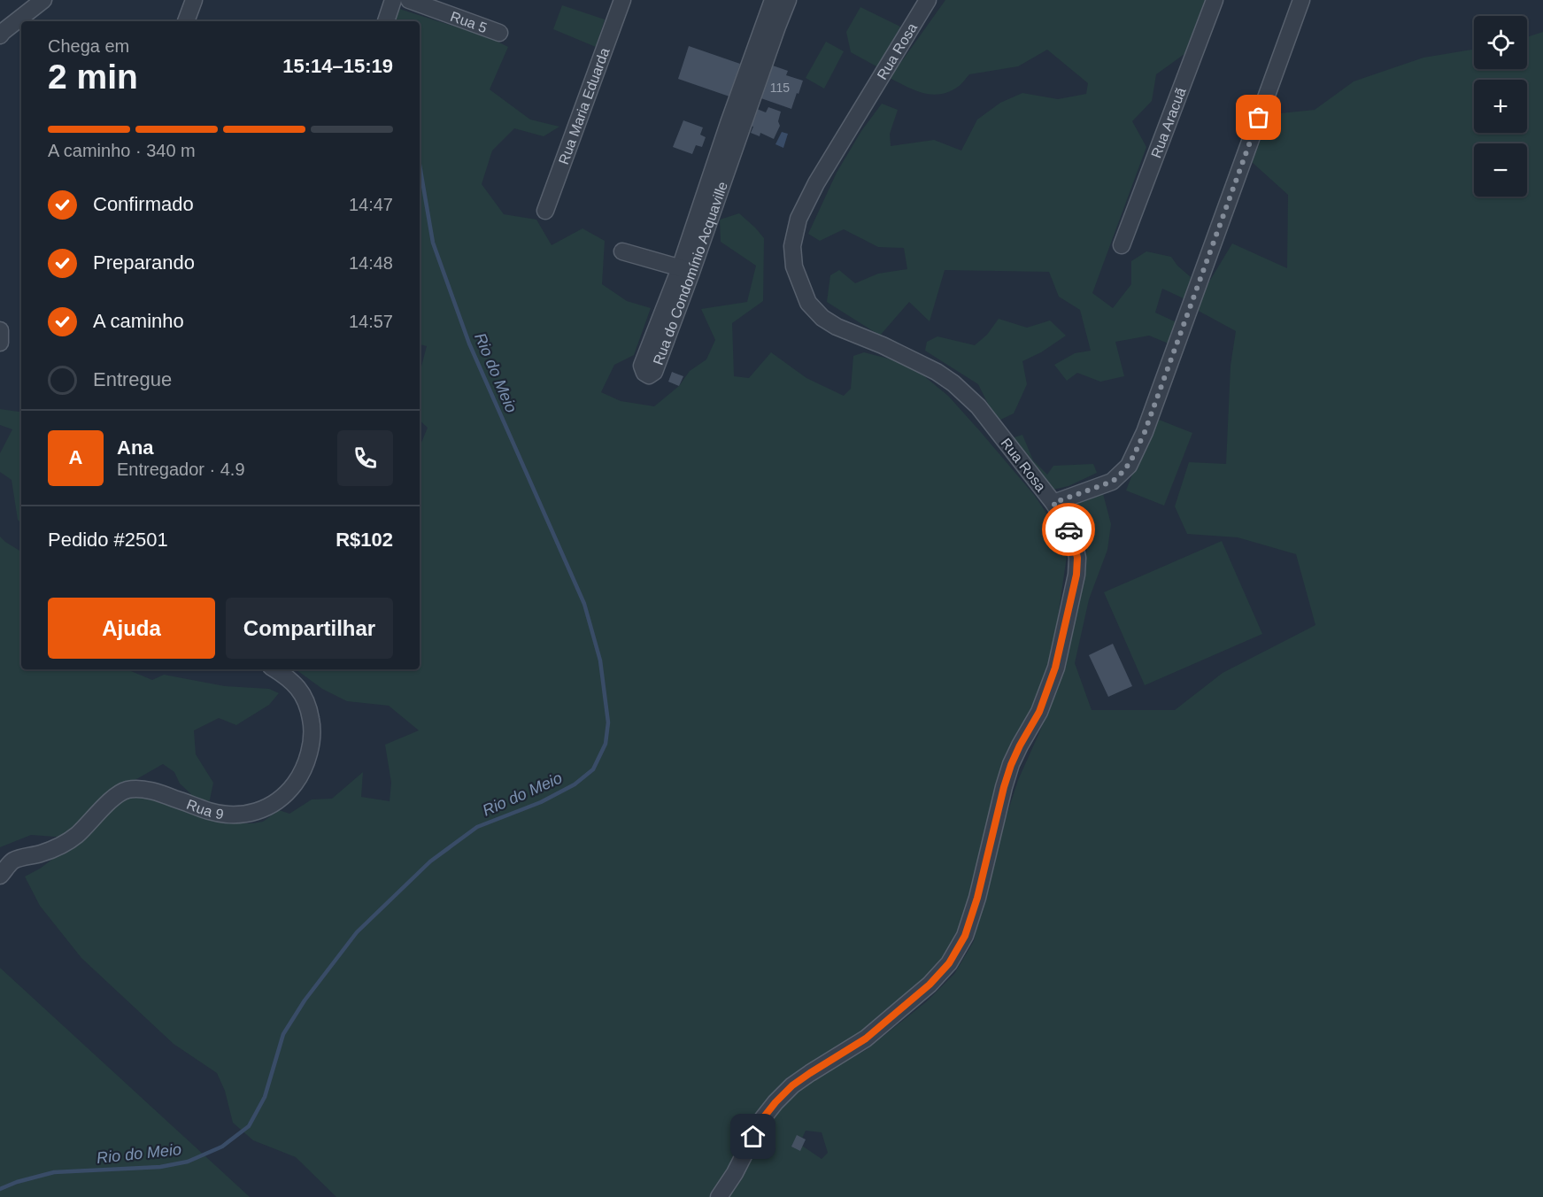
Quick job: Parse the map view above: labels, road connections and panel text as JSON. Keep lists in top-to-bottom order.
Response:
{
  "streets": {
    "street": [
      "Rua 5",
      "Rua Rosa",
      "Rua Maria Eduarda",
      "Rua Aracuã",
      "Rua do Condomínio Acquaville",
      "Rua 9"
    ]
  },
  "water": ["Rio do Meio"],
  "house_numbers": ["115"],
  "page": {
    "map_buttons": ["+", "−"],
    "heading": ["2 min", "Chega em", "15:14–15:19"],
    "panel": [
      "Ana",
      "Entregador · 4.9",
      "Pedido #2501",
      "R$102"
    ],
    "bar": "A caminho · 340 m",
    "list": [
      ["Confirmado", "14:47"],
      ["Preparando", "14:48"],
      ["A caminho", "14:57"],
      "Entregue"
    ],
    "round": "A",
    "buttons": ["Ajuda", "Compartilhar"]
  }
}
